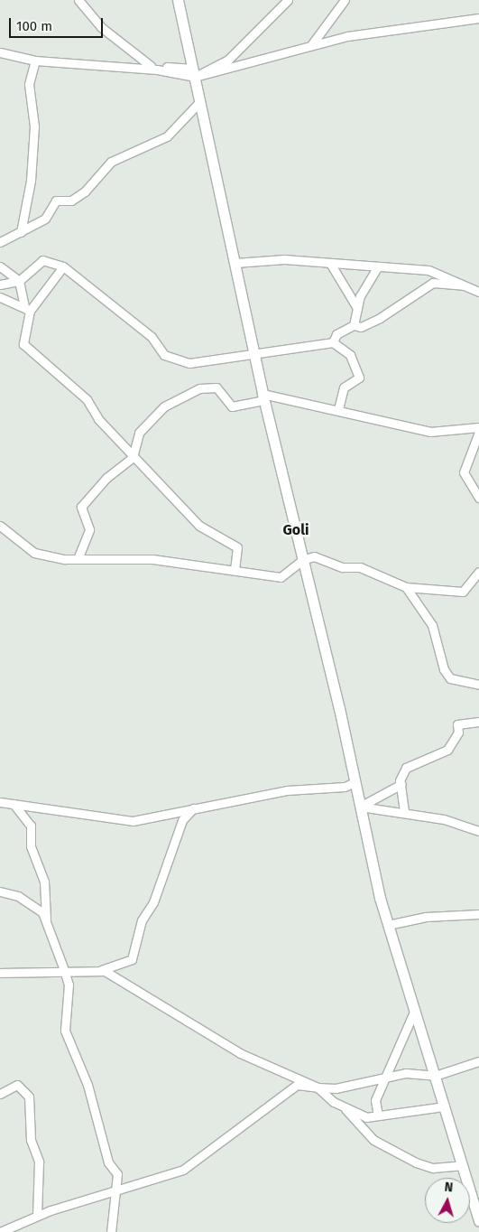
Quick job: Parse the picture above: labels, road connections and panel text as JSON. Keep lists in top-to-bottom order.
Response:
{
  "districts": ["Goli"],
  "scale_bar": "100 m",
  "north": "top"
}
